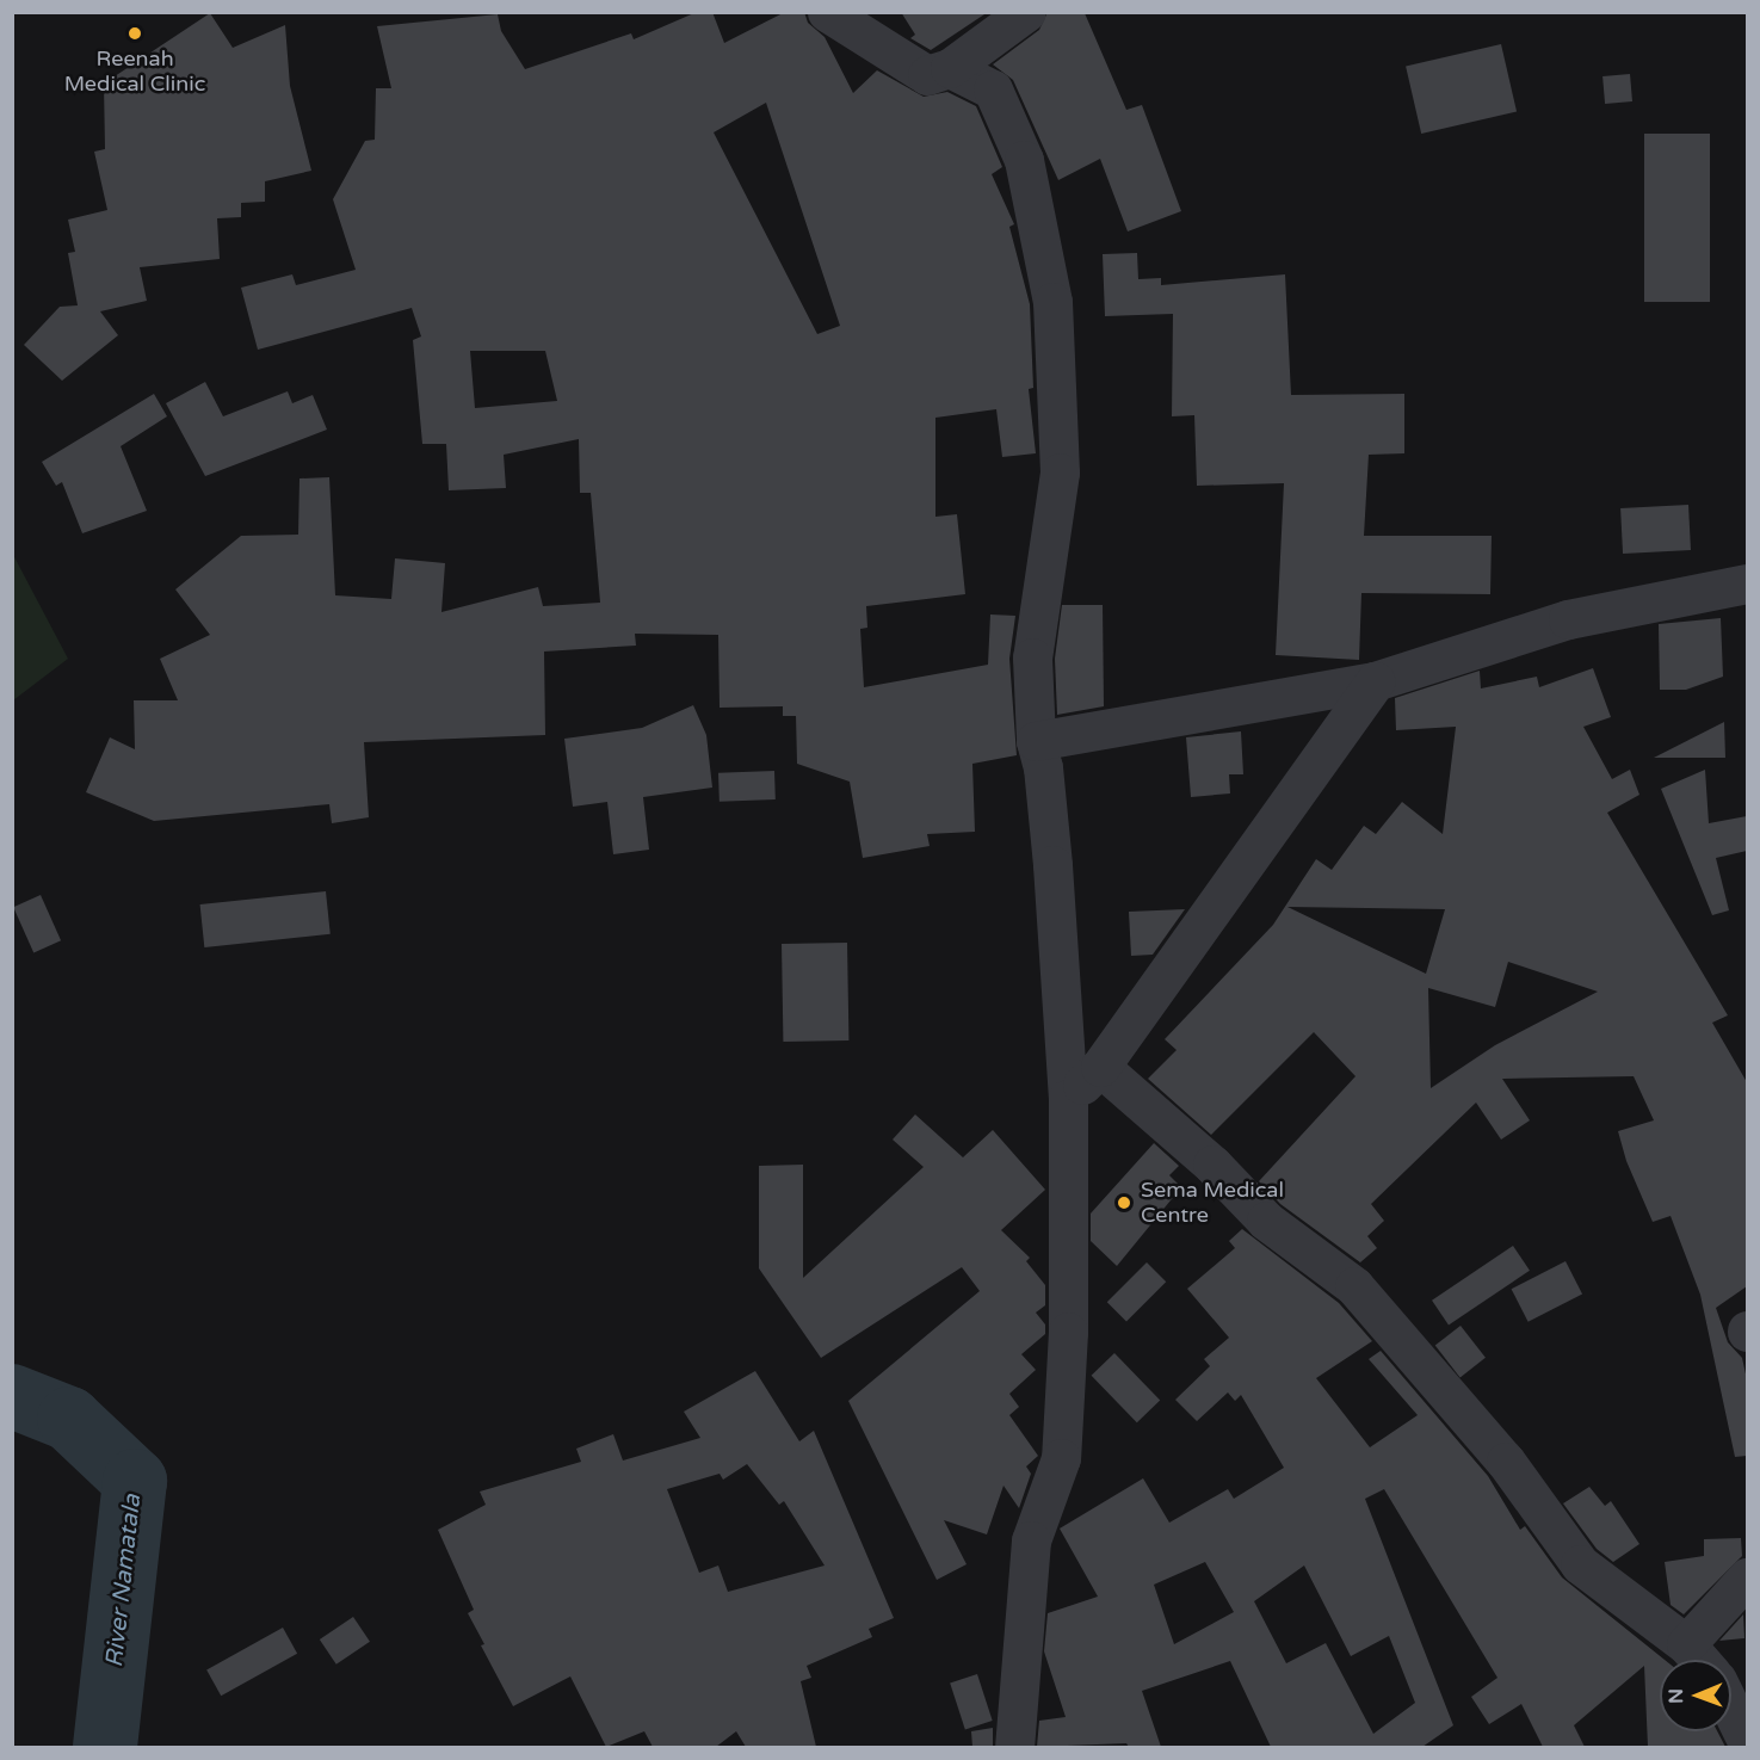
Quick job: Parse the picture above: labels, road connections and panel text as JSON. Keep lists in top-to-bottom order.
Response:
{
  "water": ["River Namatala"],
  "places": ["Reenah Medical Clinic", "Sema Medical Centre"],
  "north": "left"
}
